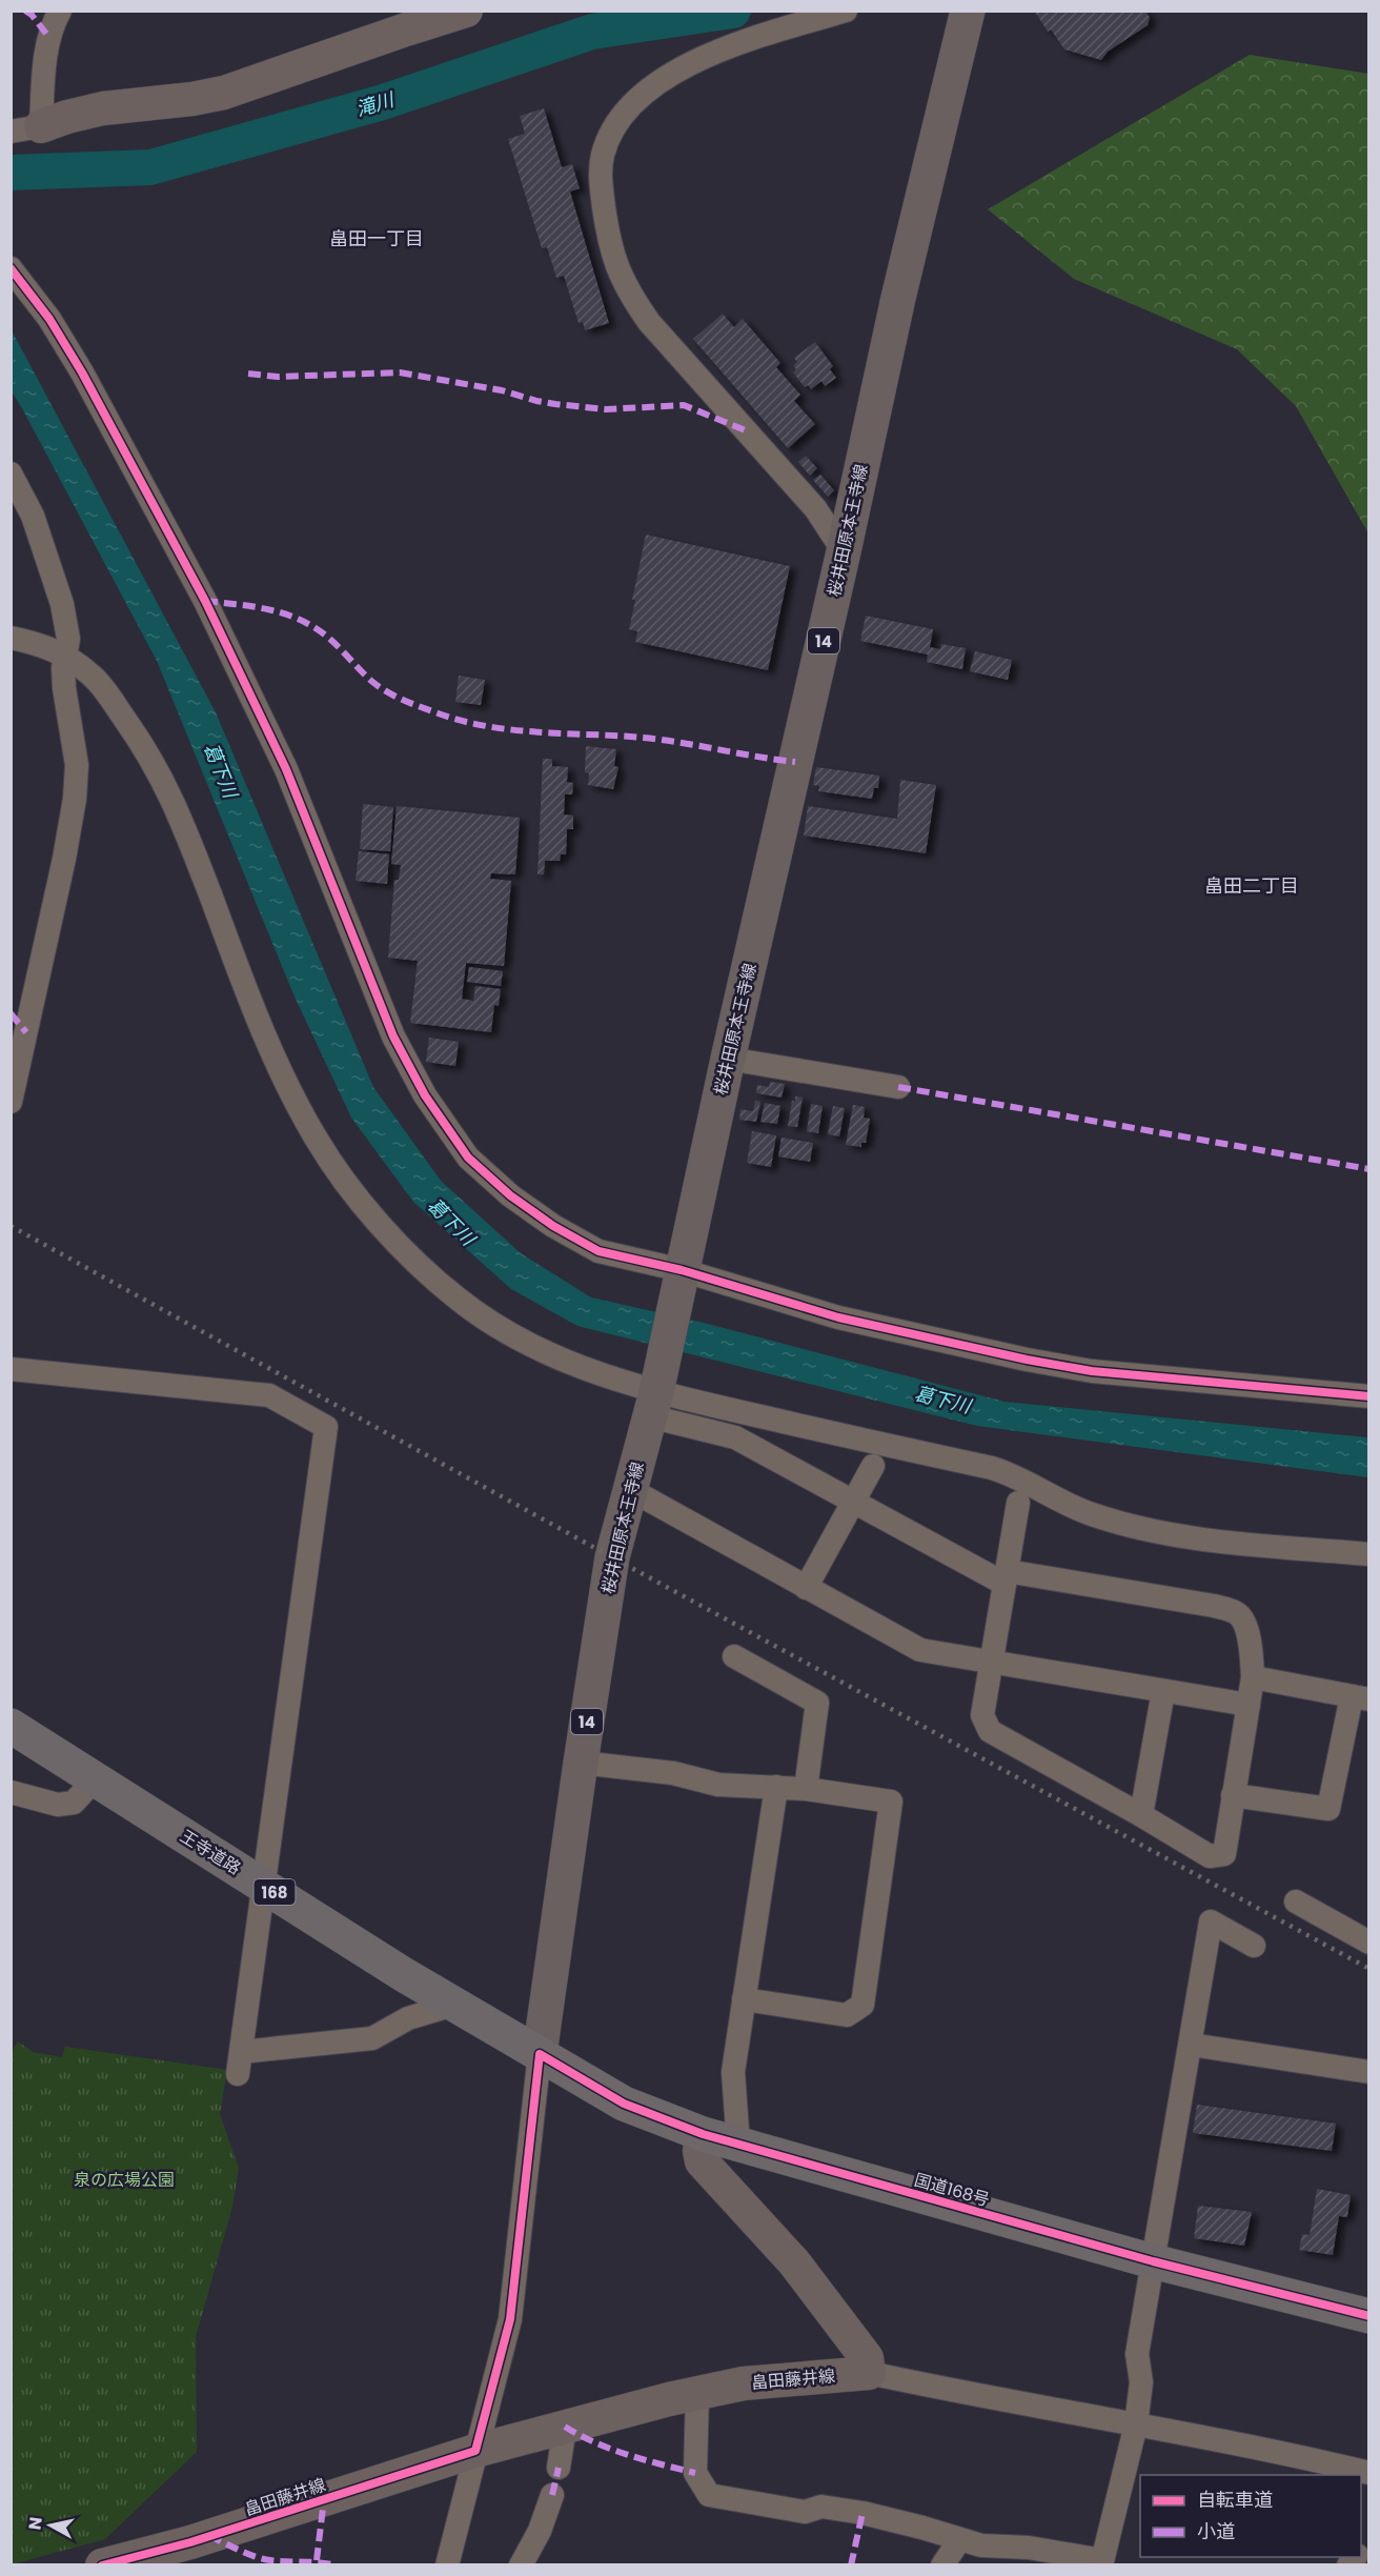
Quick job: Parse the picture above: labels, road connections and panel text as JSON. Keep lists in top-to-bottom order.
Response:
{
  "streets": {
    "highway": ["王寺道路", "168", "国道168号"],
    "main road": ["桜井田原本王寺線", "14", "畠田藤井線"]
  },
  "crossings": [
    ["桜井田原本王寺線", "王寺道路"],
    ["桜井田原本王寺線", "国道168号"],
    ["王寺道路", "国道168号"]
  ],
  "districts": ["畠田一丁目", "畠田二丁目"],
  "water": ["滝川", "葛下川"],
  "parks": ["泉の広場公園"],
  "legend": ["自転車道", "小道"],
  "north": "left"
}
